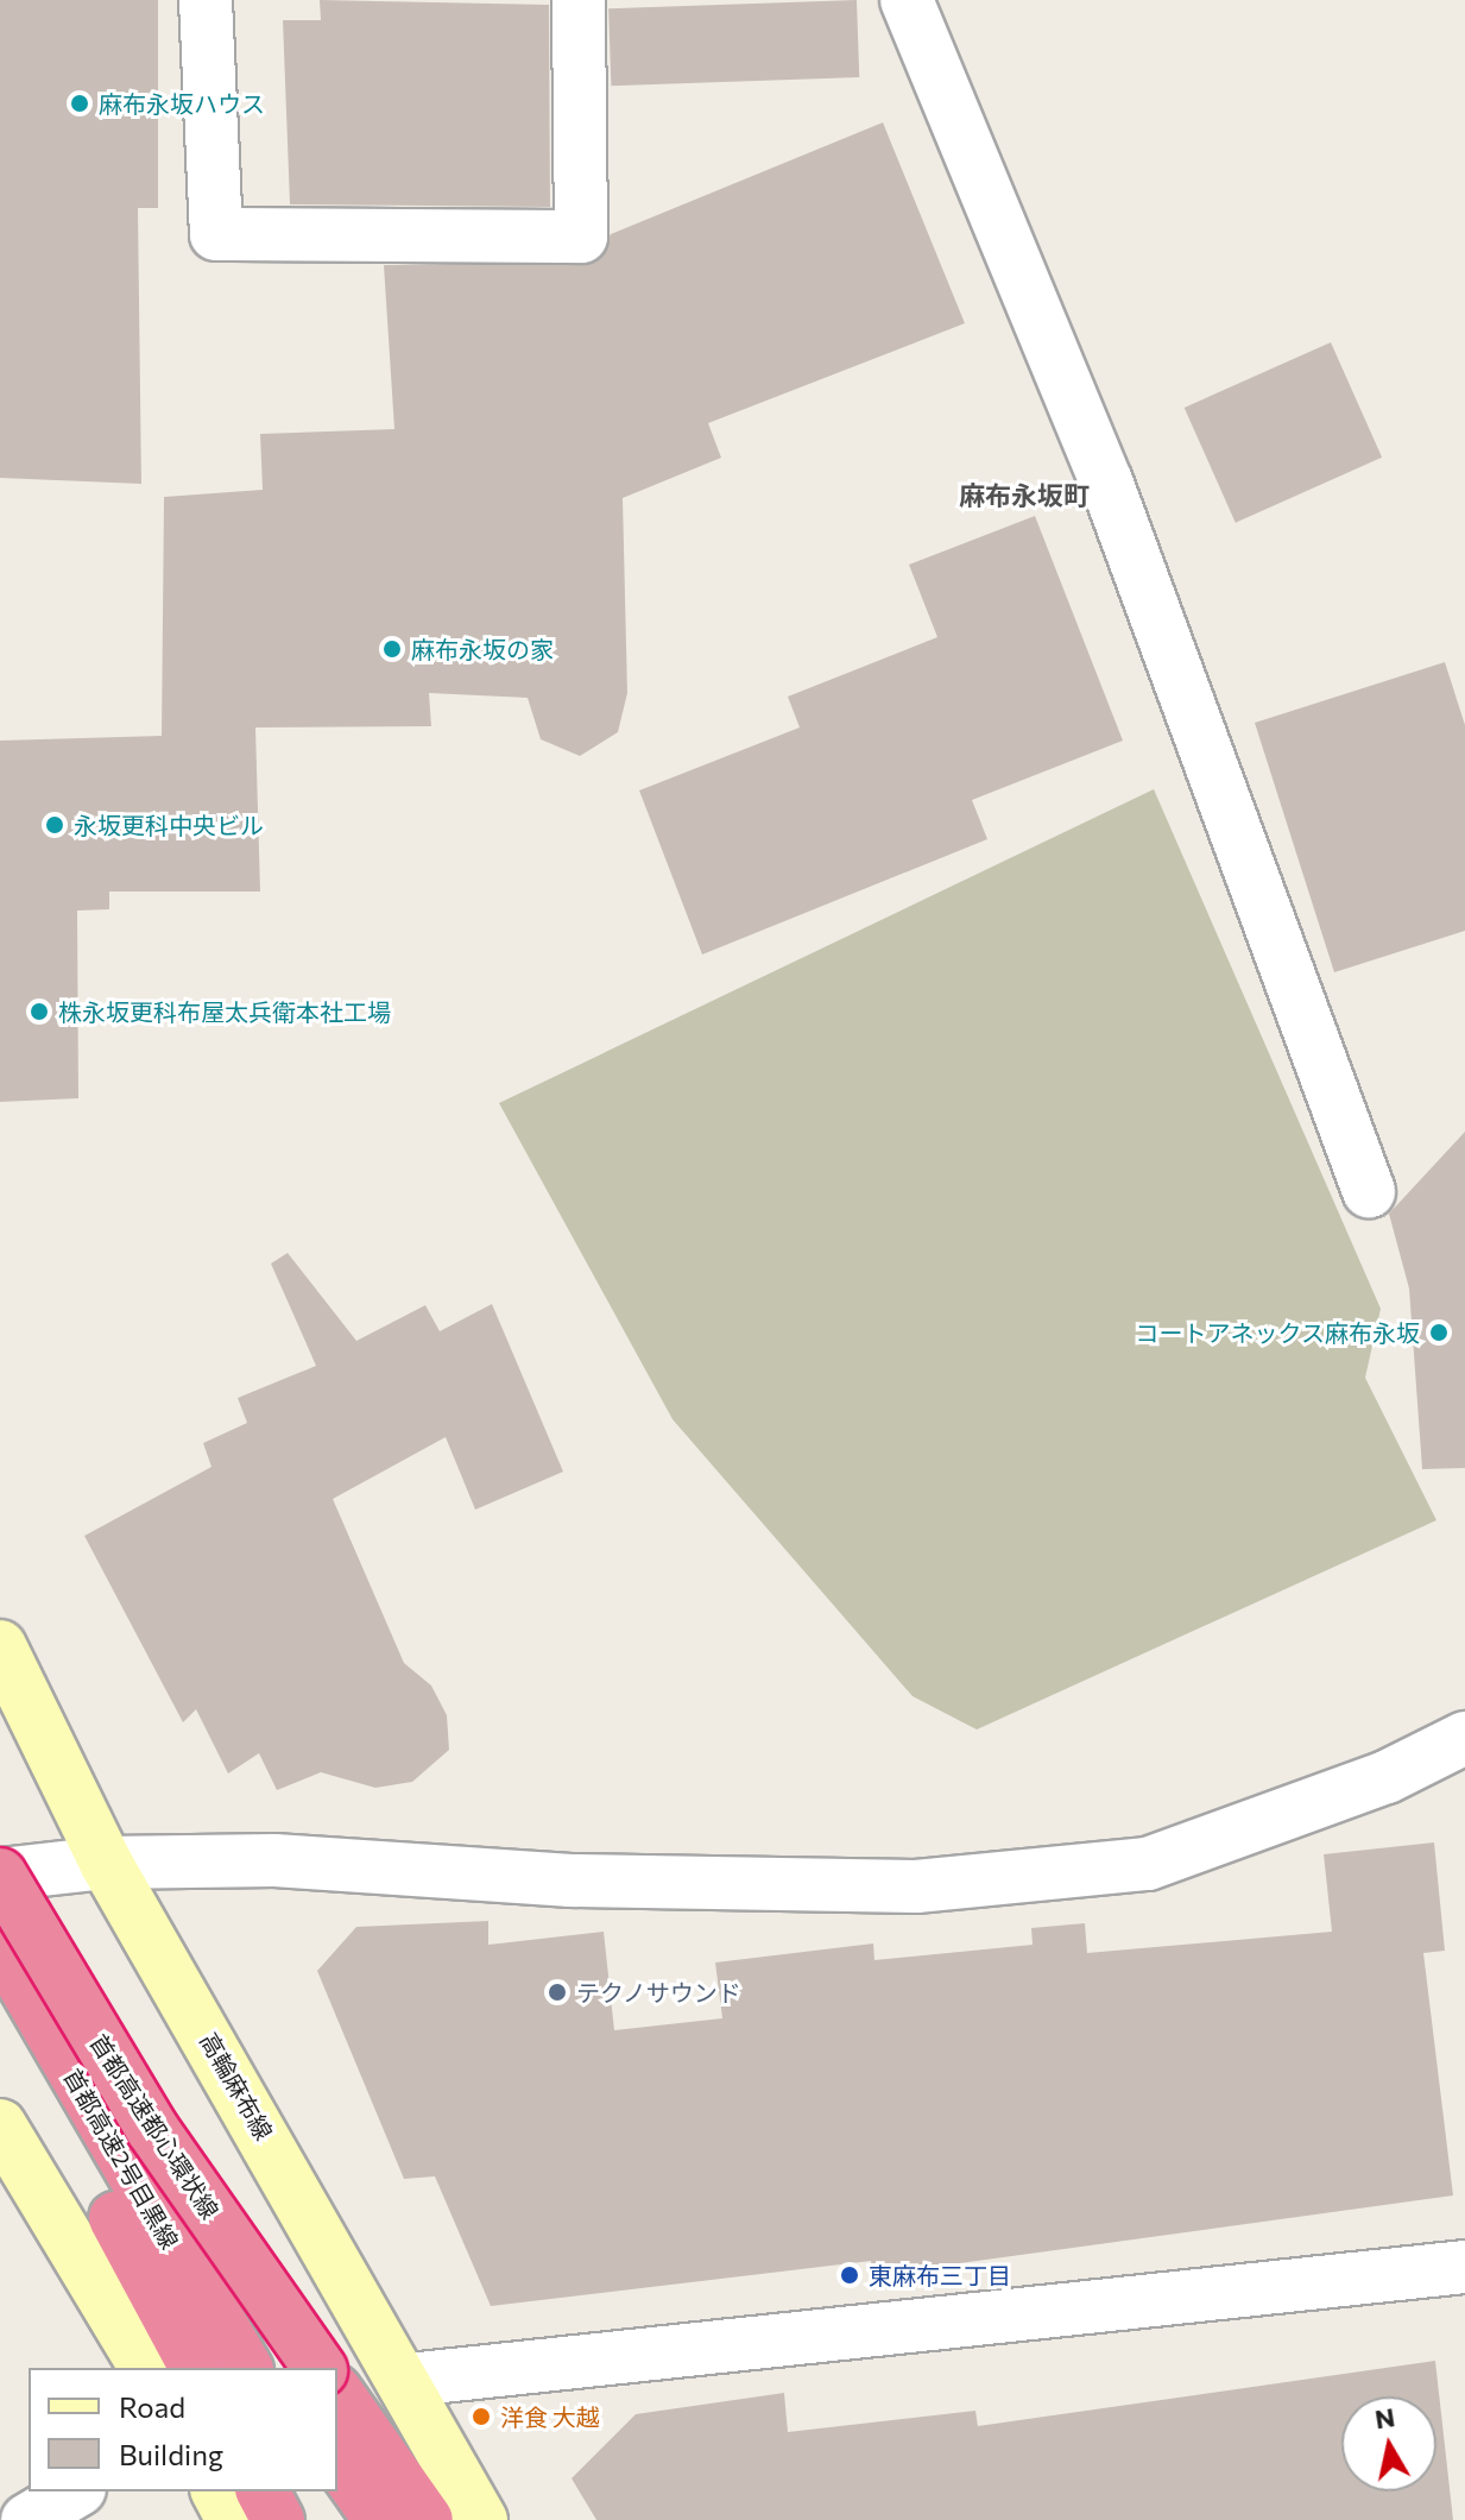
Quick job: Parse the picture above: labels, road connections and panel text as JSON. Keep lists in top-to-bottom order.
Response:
{
  "streets": {
    "highway": ["首都高速都心環状線", "首都高速2号目黒線"],
    "main road": ["高輪麻布線"]
  },
  "districts": ["麻布永坂町"],
  "places": [
    "麻布永坂ハウス",
    "麻布永坂の家",
    "永坂更科中央ビル",
    "株永坂更科布屋太兵衛本社工場",
    "コートアネックス麻布永坂",
    "テクノサウンド",
    "東麻布三丁目",
    "洋食 大越"
  ],
  "legend": ["Road", "Building"],
  "north": "top"
}
